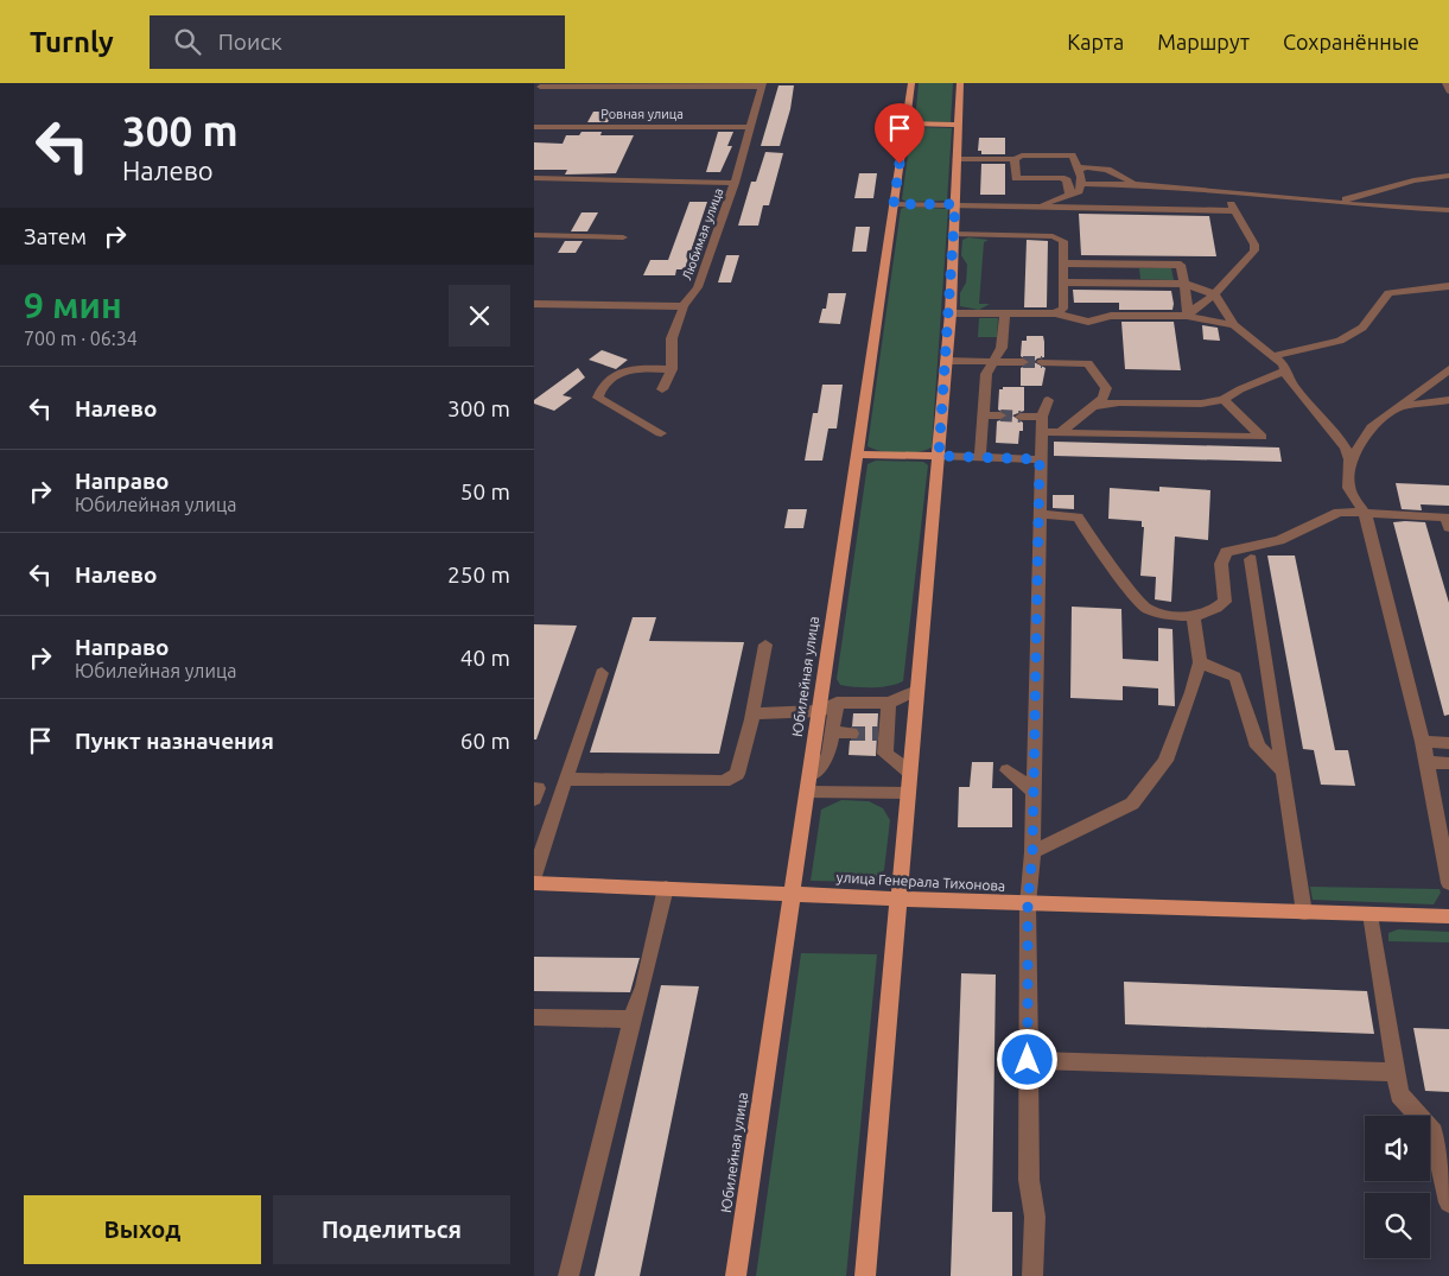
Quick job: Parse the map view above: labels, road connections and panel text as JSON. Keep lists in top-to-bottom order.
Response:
{
  "streets": {
    "main road": ["Юбилейная улица", "улица Генерала Тихонова"],
    "street": ["Ровная улица", "Любимая улица"]
  },
  "crossings": [
    ["Ровная улица", "Любимая улица"],
    ["Юбилейная улица", "улица Генерала Тихонова"]
  ],
  "page": {
    "header": "Turnly",
    "search": "Поиск",
    "nav": ["Карта", "Маршрут", "Сохранённые"],
    "turn": ["300 m", "Налево"],
    "then": "Затем",
    "heading": ["9 мин", "700 m · 06:34"],
    "list": [
      {
        "name": "Налево",
        "value": "300 m"
      },
      {
        "name": "Направо",
        "note": "Юбилейная улица",
        "value": "50 m"
      },
      {
        "name": "Налево",
        "value": "250 m"
      },
      {
        "name": "Направо",
        "note": "Юбилейная улица",
        "value": "40 m"
      },
      {
        "name": "Пункт назначения",
        "value": "60 m"
      }
    ],
    "buttons": ["Выход", "Поделиться"]
  }
}
